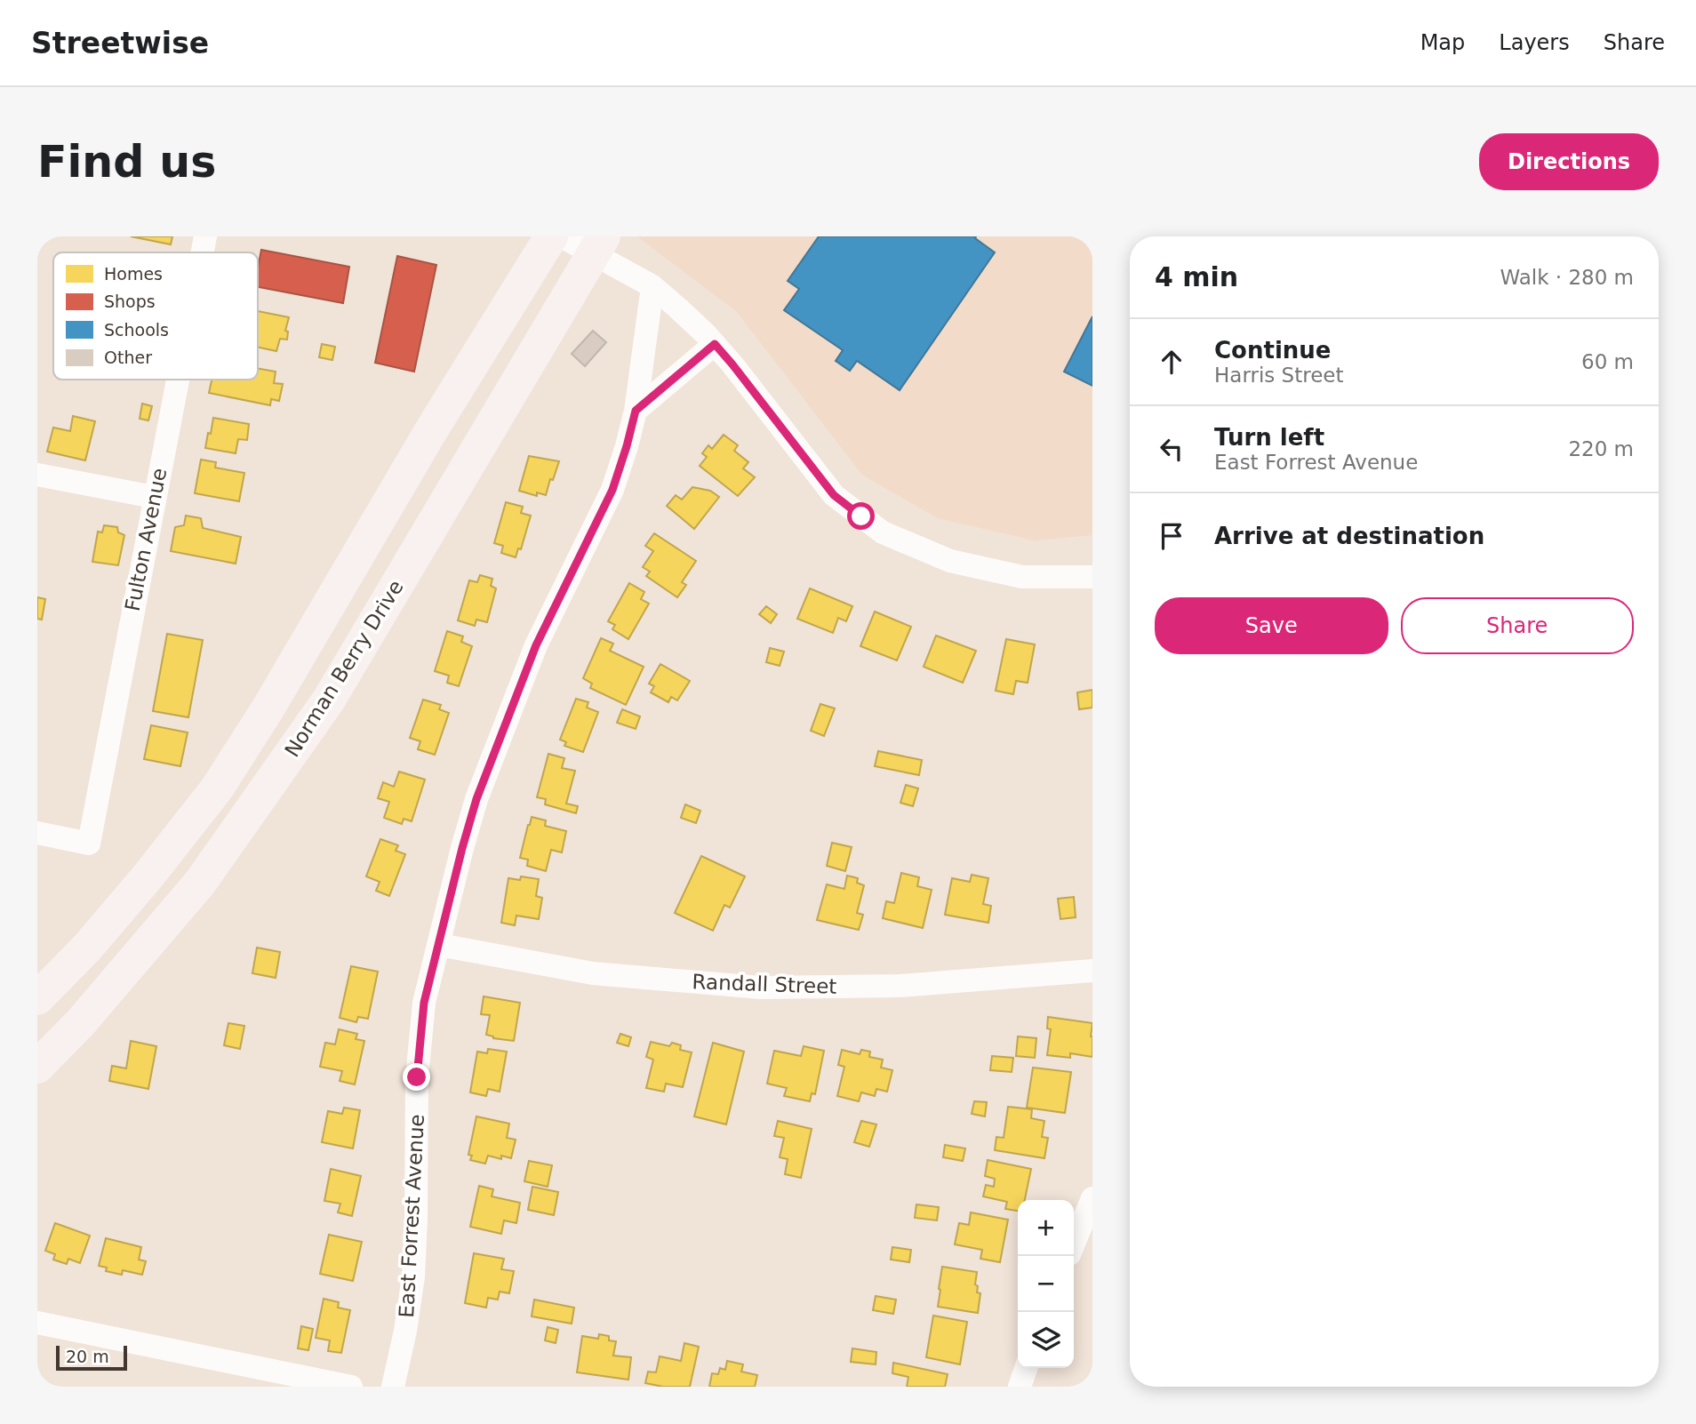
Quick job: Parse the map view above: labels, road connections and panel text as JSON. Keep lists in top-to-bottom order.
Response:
{
  "streets": {
    "main road": ["Norman Berry Drive"],
    "street": ["Fulton Avenue", "Randall Street", "East Forrest Avenue"]
  },
  "crossings": [
    ["Randall Street", "East Forrest Avenue"]
  ],
  "legend": [
    "Homes",
    "Shops",
    "Schools",
    "Other"
  ],
  "scale_bar": "20 m",
  "page": {
    "header": "Streetwise",
    "nav": ["Map", "Layers", "Share"],
    "buttons": [
      "Directions",
      ["Save", "Share"]
    ],
    "title": "Find us",
    "heading": ["4 min", "Walk · 280 m"],
    "list": [
      ["Continue", "Harris Street", "60 m"],
      ["Turn left", "East Forrest Avenue", "220 m"],
      "Arrive at destination"
    ],
    "map_buttons": ["+", "−"],
    "scale": "20 m"
  }
}
